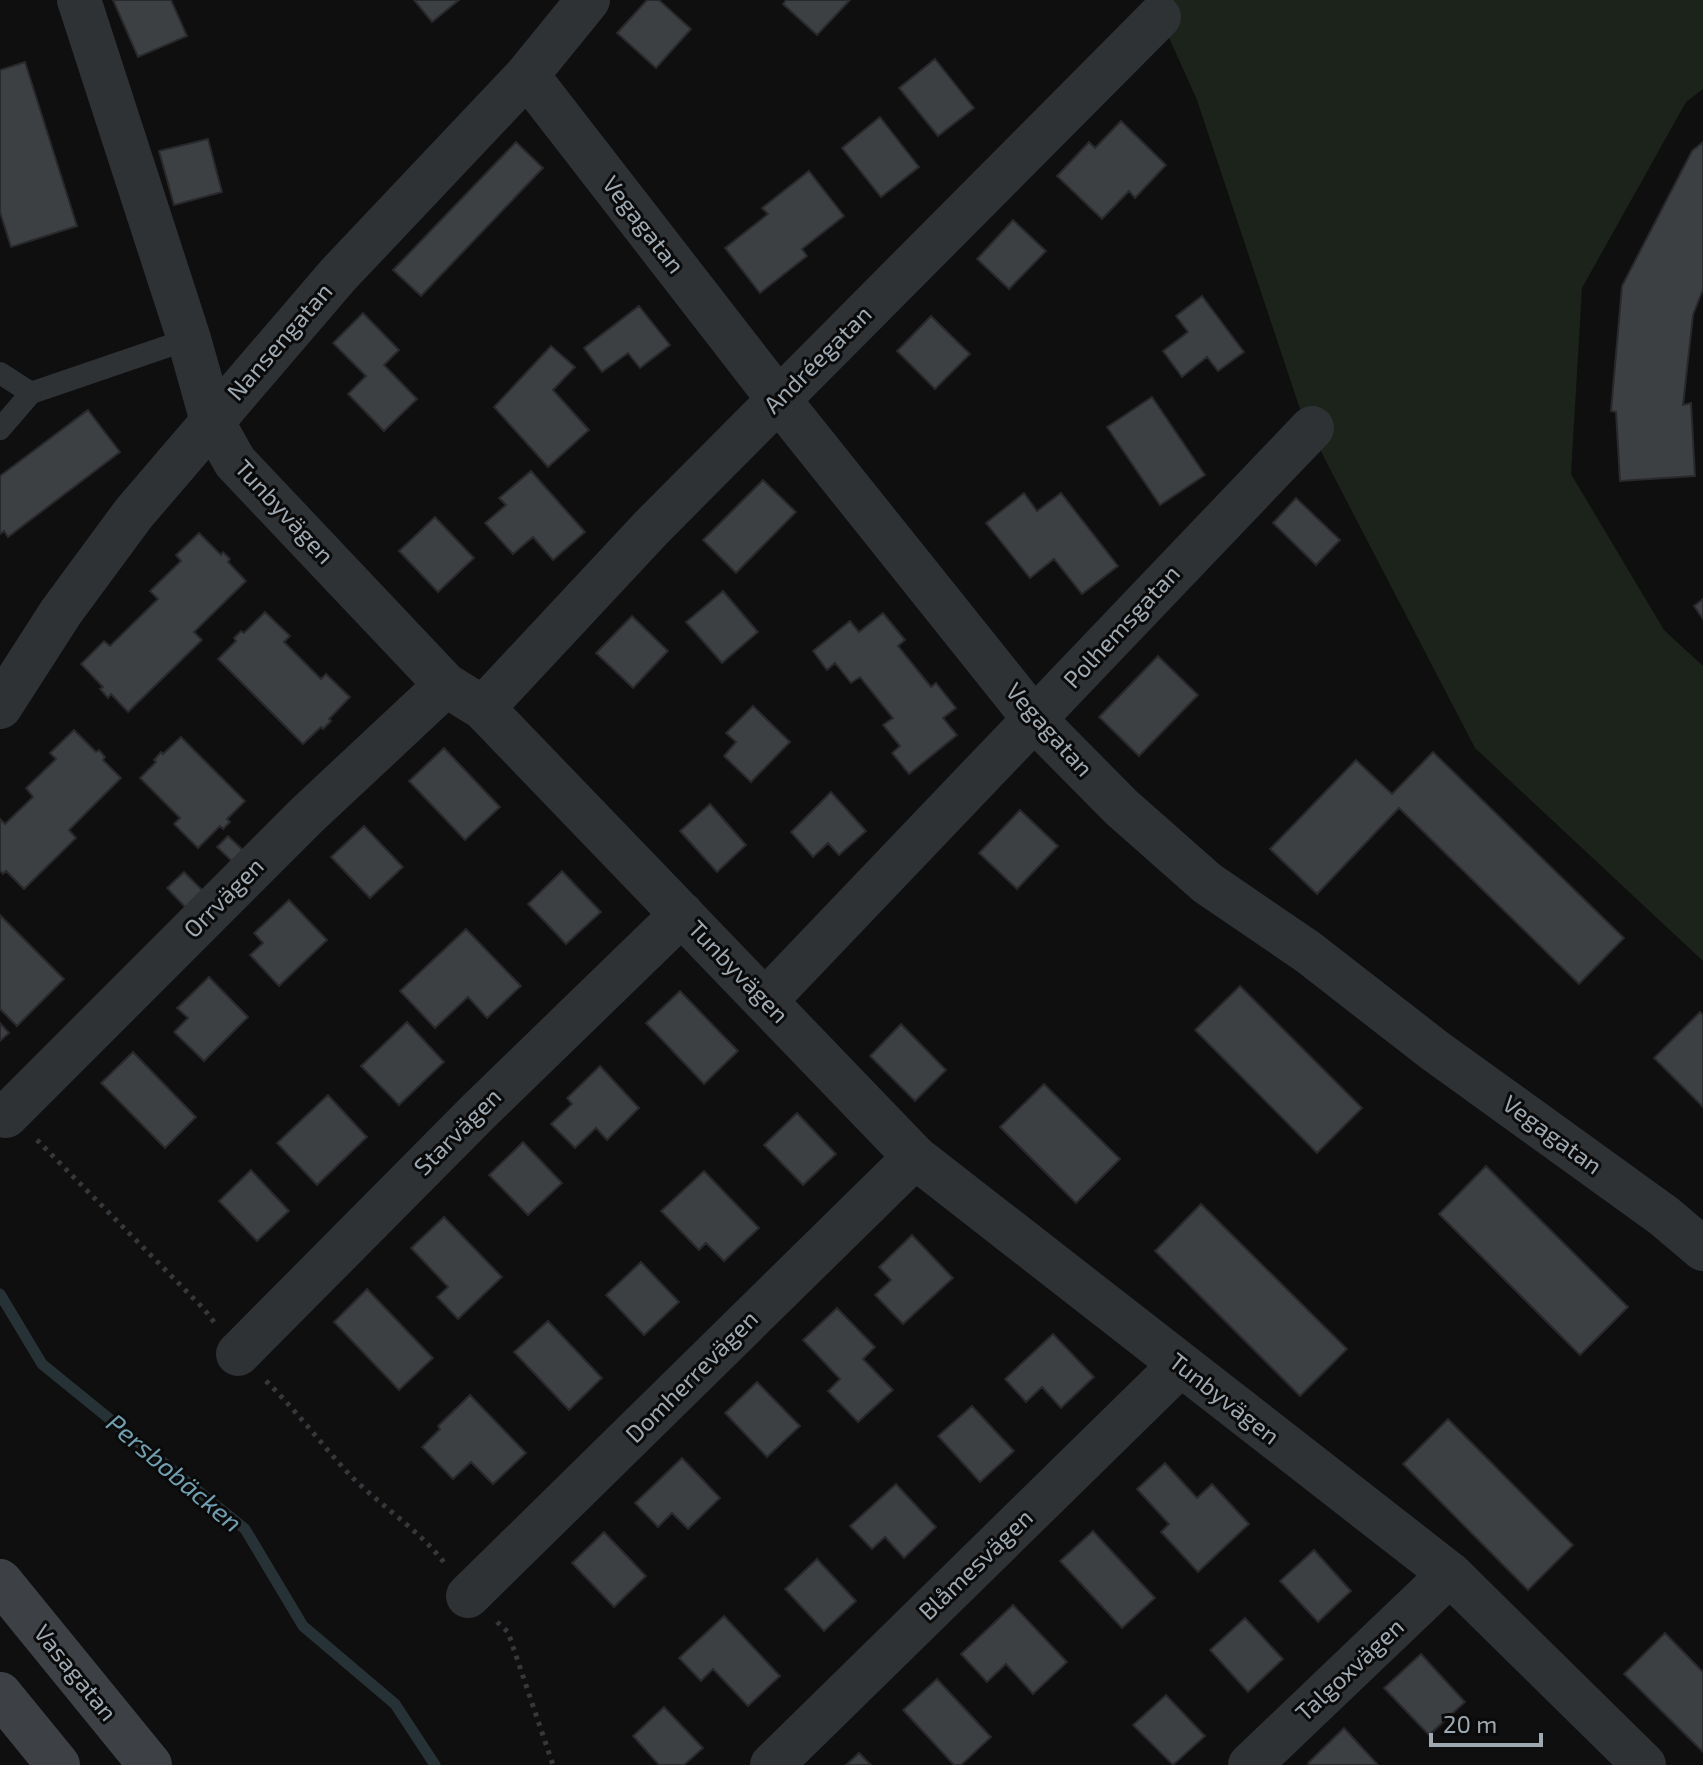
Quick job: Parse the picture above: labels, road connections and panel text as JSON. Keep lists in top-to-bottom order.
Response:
{
  "streets": {
    "street": [
      "Vegagatan",
      "Nansengatan",
      "Andréegatan",
      "Tunbyvägen",
      "Polhemsgatan",
      "Orrvägen",
      "Starvägen",
      "Domherrevägen",
      "Blåmesvägen",
      "Talgoxvägen",
      "Vasagatan"
    ]
  },
  "crossings": [
    ["Vegagatan", "Nansengatan"],
    ["Vegagatan", "Andréegatan"],
    ["Vegagatan", "Polhemsgatan"],
    ["Nansengatan", "Tunbyvägen"],
    ["Andréegatan", "Tunbyvägen"],
    ["Tunbyvägen", "Polhemsgatan"],
    ["Tunbyvägen", "Orrvägen"],
    ["Tunbyvägen", "Starvägen"],
    ["Tunbyvägen", "Domherrevägen"],
    ["Tunbyvägen", "Blåmesvägen"],
    ["Tunbyvägen", "Talgoxvägen"]
  ],
  "water": ["Persbobäcken"],
  "scale_bar": "20 m"
}
